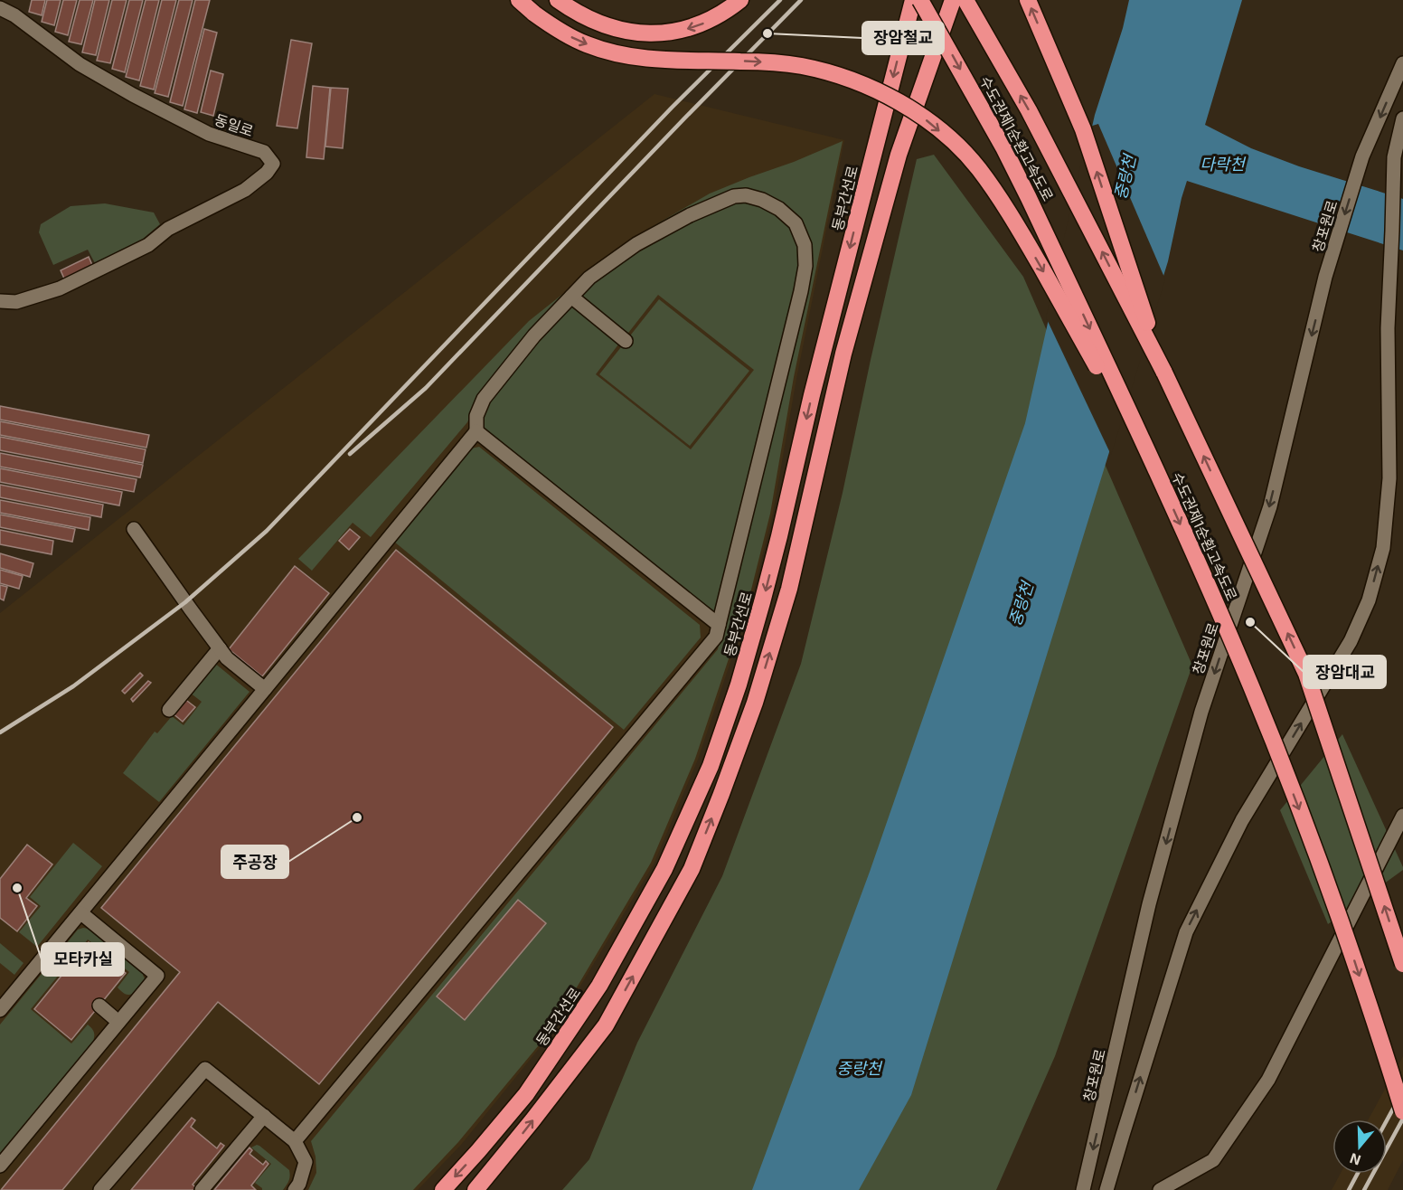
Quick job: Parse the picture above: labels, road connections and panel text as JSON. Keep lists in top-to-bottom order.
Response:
{
  "streets": {
    "highway": ["수도권제1순환고속도로", "동부간선로"],
    "street": ["동일로", "창포원로"]
  },
  "water": ["다락천", "중랑천"],
  "places": [
    "장암철교",
    "장암대교",
    "주공장",
    "모타카실"
  ],
  "north": "bottom"
}
